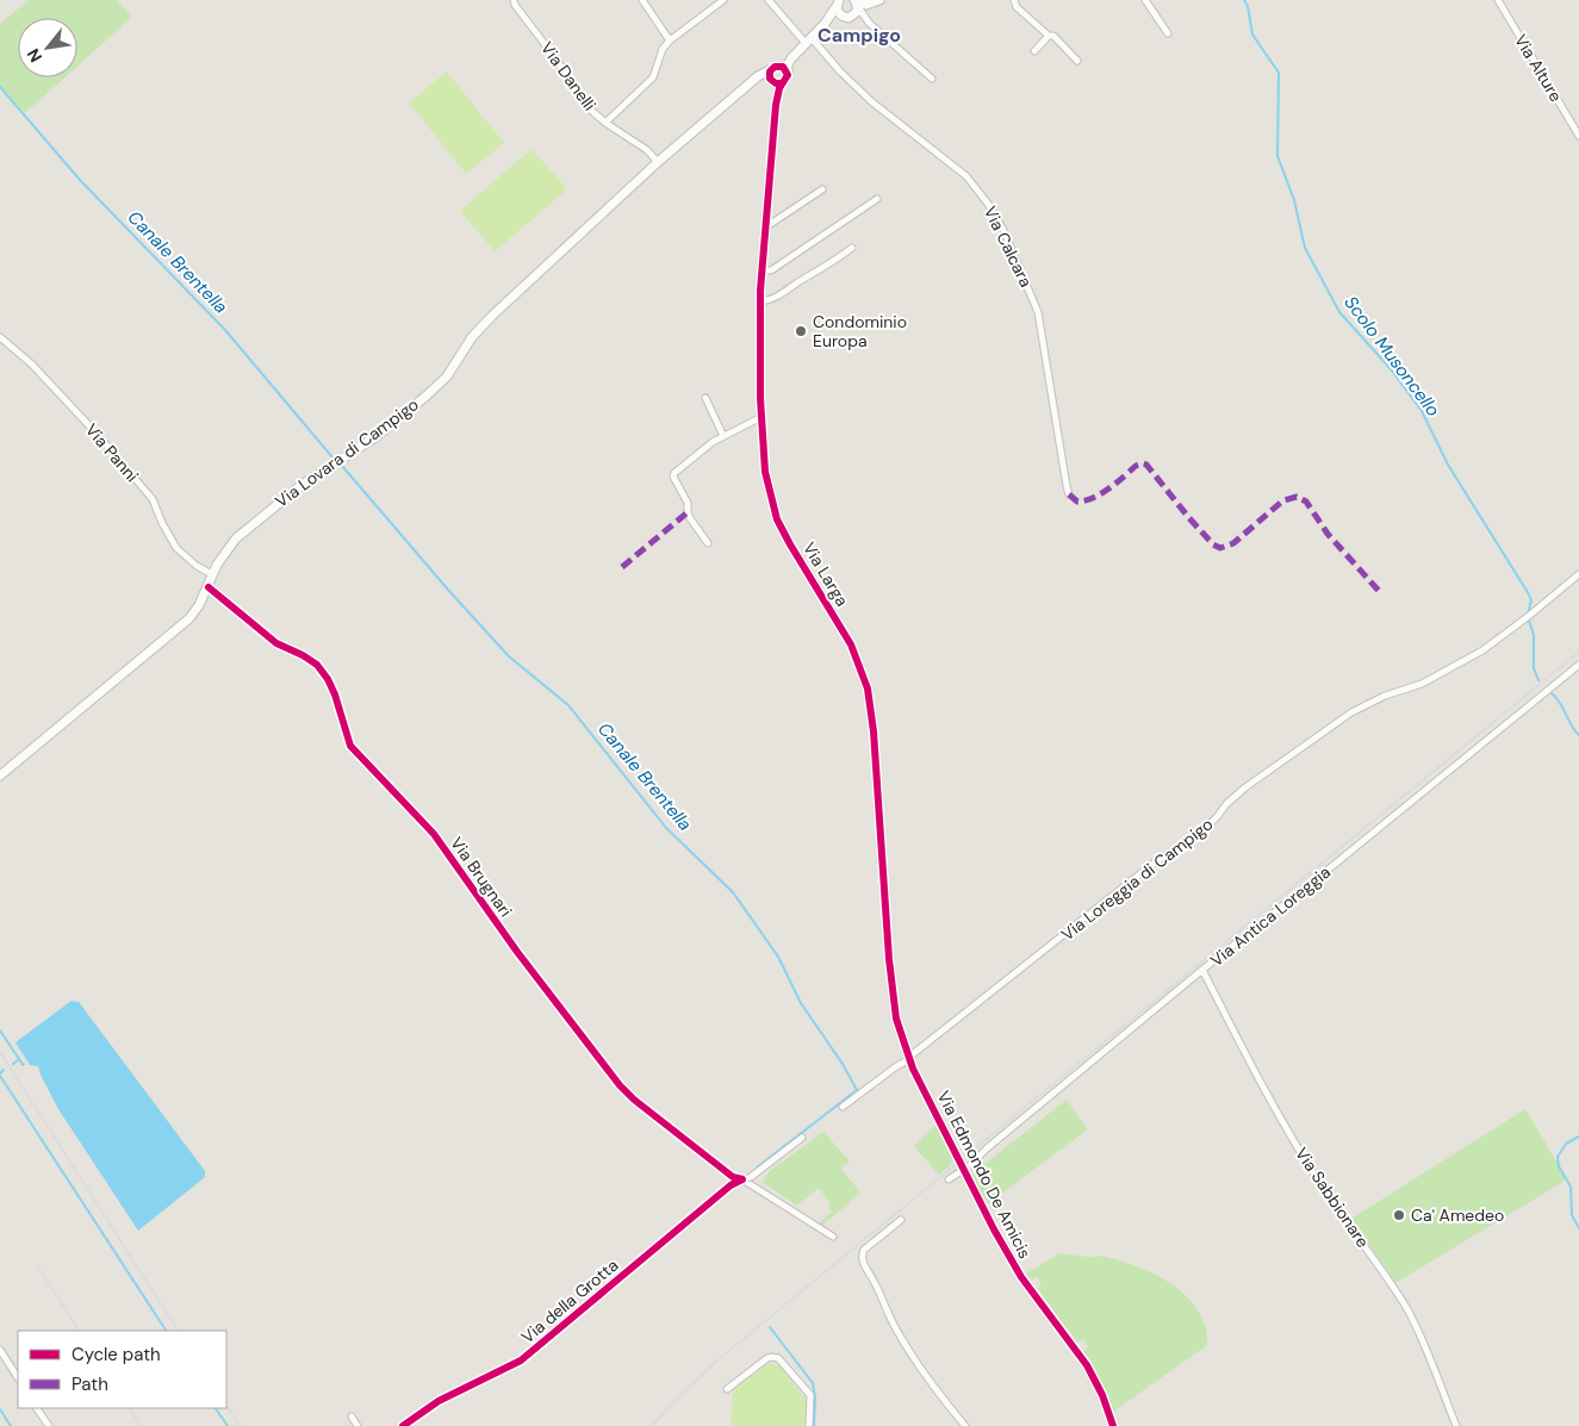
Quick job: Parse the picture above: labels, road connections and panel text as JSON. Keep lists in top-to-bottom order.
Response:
{
  "streets": {
    "street": [
      "Via Alture",
      "Via Danelli",
      "Via Calcara",
      "Via Panni",
      "Via Lovara di Campigo",
      "Via Larga",
      "Via Brugnari",
      "Via Loreggia di Campigo",
      "Via Antica Loreggia",
      "Via Edmondo De Amicis",
      "Via Sabbionare",
      "Via della Grotta"
    ]
  },
  "crossings": [
    ["Via Danelli", "Via Lovara di Campigo"],
    ["Via Calcara", "Via Lovara di Campigo"],
    ["Via Panni", "Via Lovara di Campigo"],
    ["Via Lovara di Campigo", "Via Larga"],
    ["Via Lovara di Campigo", "Via Brugnari"],
    ["Via Larga", "Via Loreggia di Campigo"],
    ["Via Larga", "Via Edmondo De Amicis"],
    ["Via Brugnari", "Via della Grotta"],
    ["Via Loreggia di Campigo", "Via Edmondo De Amicis"],
    ["Via Antica Loreggia", "Via Edmondo De Amicis"],
    ["Via Antica Loreggia", "Via Sabbionare"]
  ],
  "districts": ["Campigo"],
  "water": ["Canale Brentella", "Scolo Musoncello"],
  "places": ["Condominio Europa", "Ca' Amedeo"],
  "legend": ["Cycle path", "Path"],
  "north": "bottom left"
}
